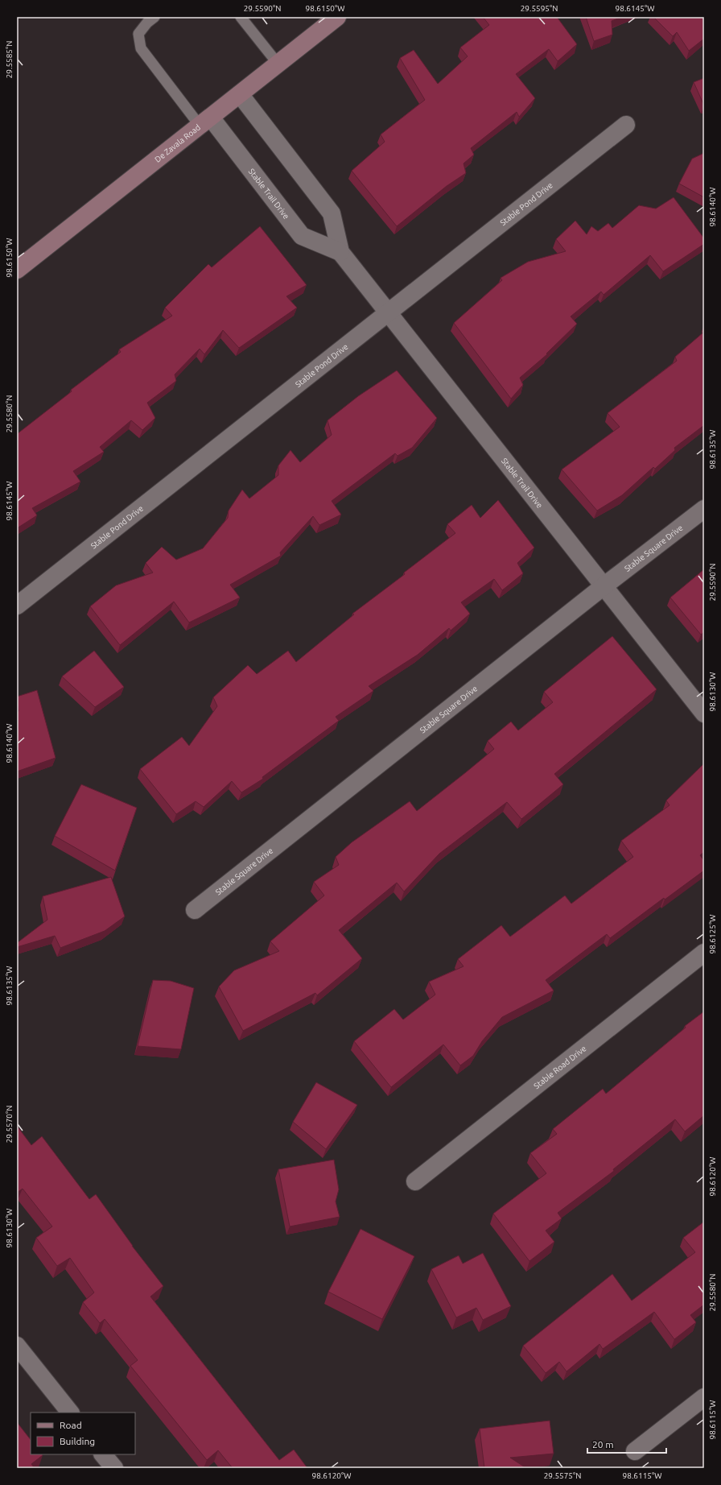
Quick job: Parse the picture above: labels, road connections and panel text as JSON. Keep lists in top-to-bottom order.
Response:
{
  "streets": {
    "main road": ["De Zavala Road"],
    "street": [
      "Stable Trail Drive",
      "Stable Pond Drive",
      "Stable Square Drive",
      "Stable Road Drive"
    ]
  },
  "crossings": [
    ["De Zavala Road", "Stable Trail Drive"],
    ["Stable Trail Drive", "Stable Pond Drive"],
    ["Stable Trail Drive", "Stable Square Drive"]
  ],
  "legend": ["Road", "Building"],
  "scale_bar": "20 m",
  "coordinates": [
    "29.5590°N",
    "98.6150°W",
    "29.5595°N",
    "98.6145°W",
    "29.5585°N",
    "98.6140°W",
    "29.5580°N",
    "98.6135°W",
    "98.6130°W",
    "98.6125°W",
    "29.5570°N",
    "98.6120°W",
    "98.6115°W",
    "29.5575°N"
  ]
}
